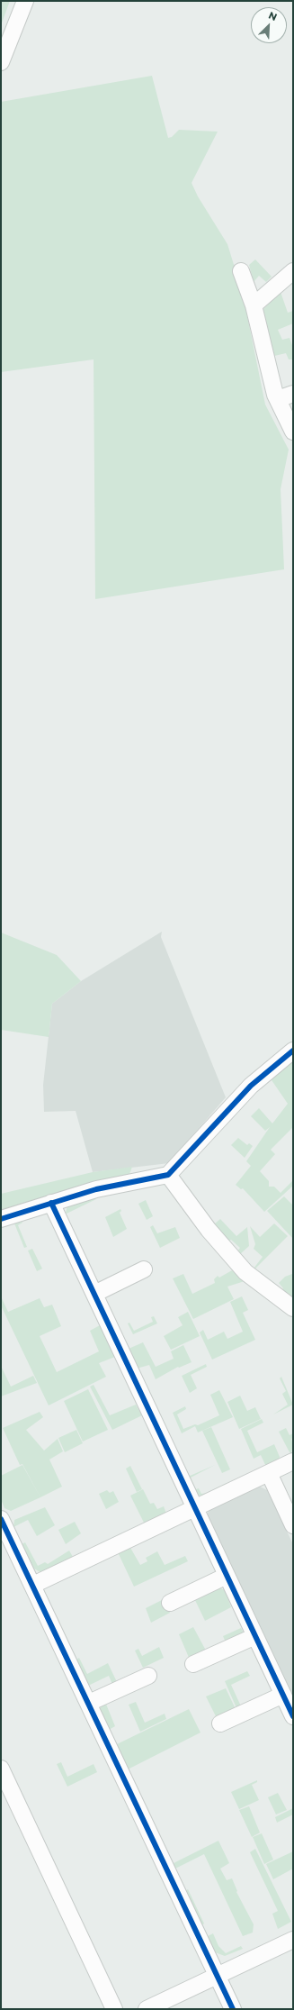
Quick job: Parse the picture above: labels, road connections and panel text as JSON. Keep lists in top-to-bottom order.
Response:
{
  "north": "top right"
}
